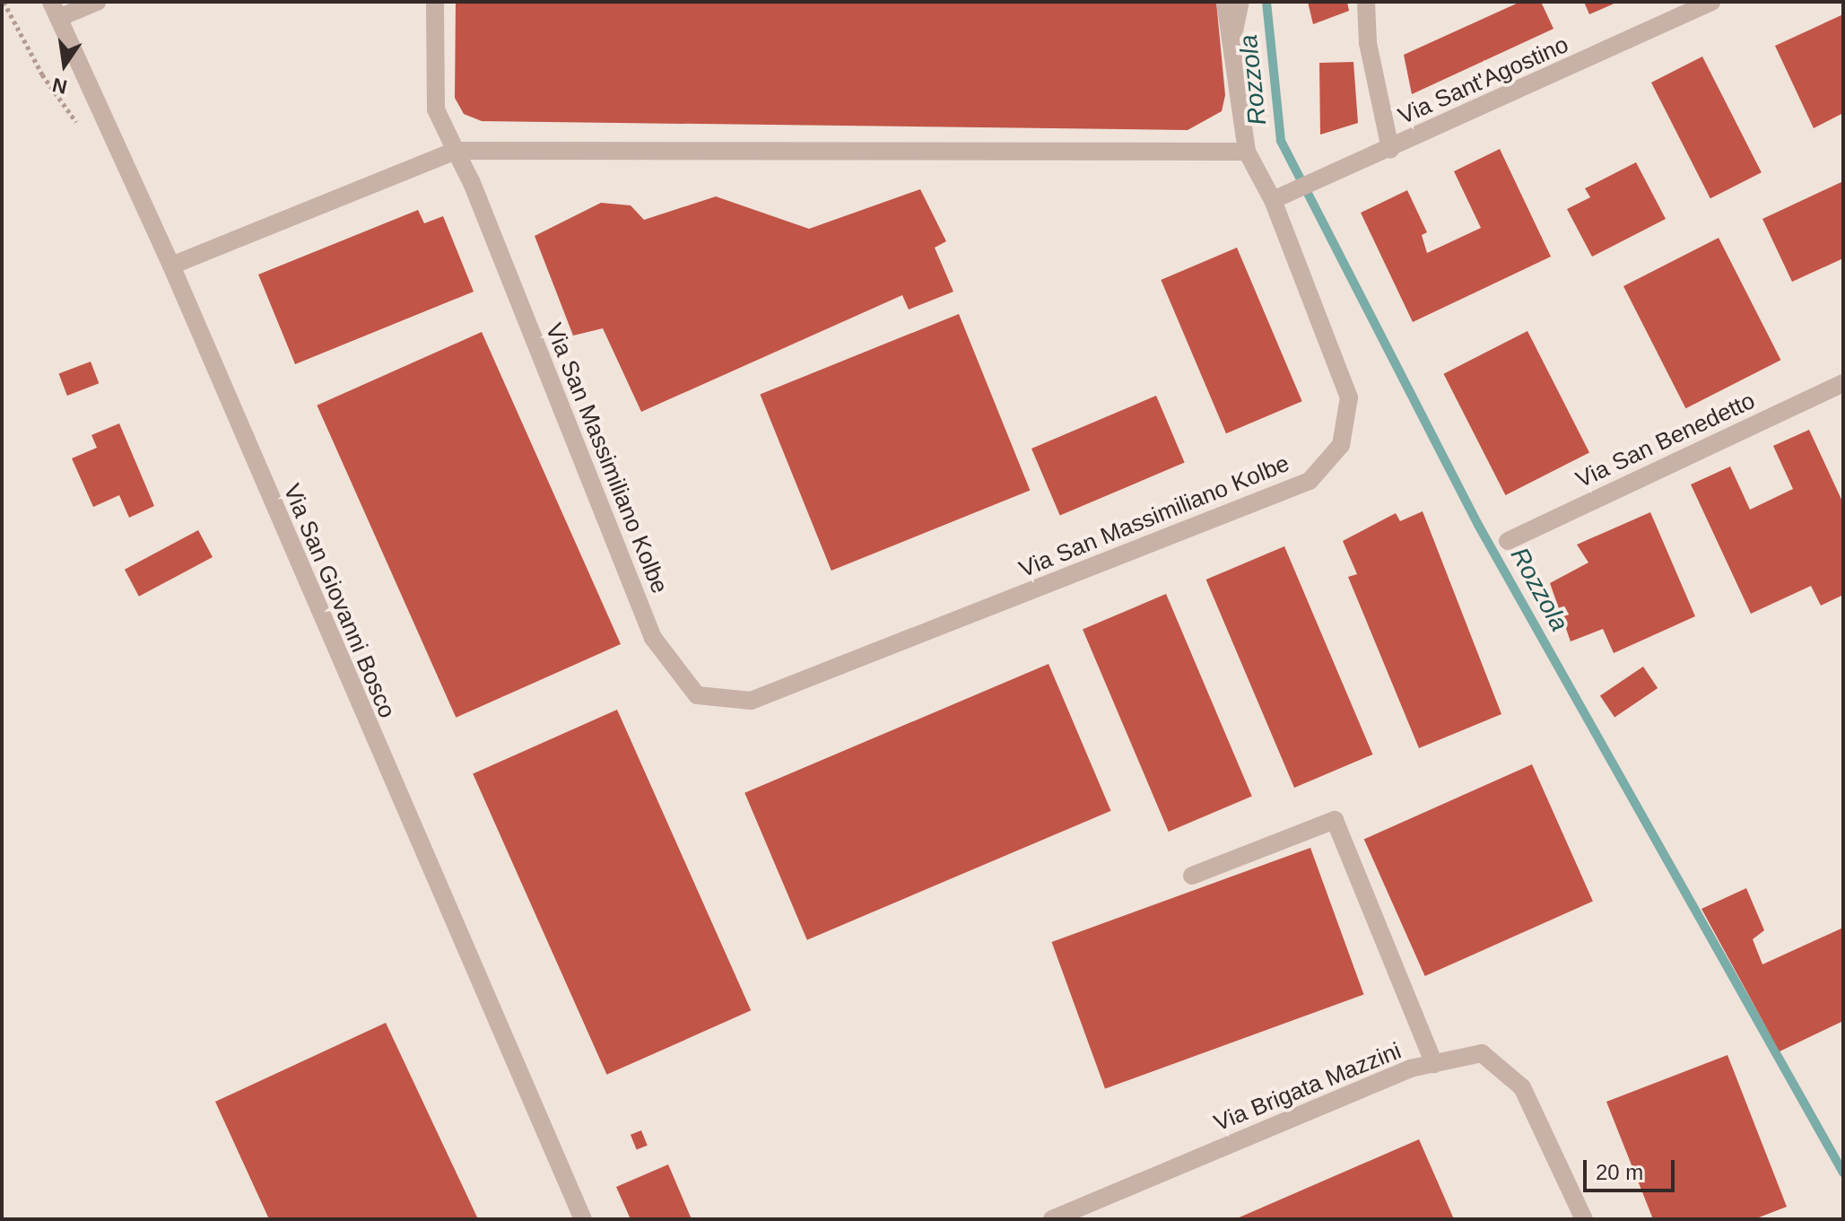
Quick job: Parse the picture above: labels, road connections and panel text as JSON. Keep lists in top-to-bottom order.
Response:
{
  "streets": {
    "street": [
      "Via Sant'Agostino",
      "Via San Benedetto",
      "Via San Massimiliano Kolbe",
      "Via San Giovanni Bosco",
      "Via Brigata Mazzini"
    ]
  },
  "crossings": [
    ["Via Sant'Agostino", "Via San Massimiliano Kolbe"]
  ],
  "water": ["Rozzola"],
  "scale_bar": "20 m",
  "north": "bottom"
}
